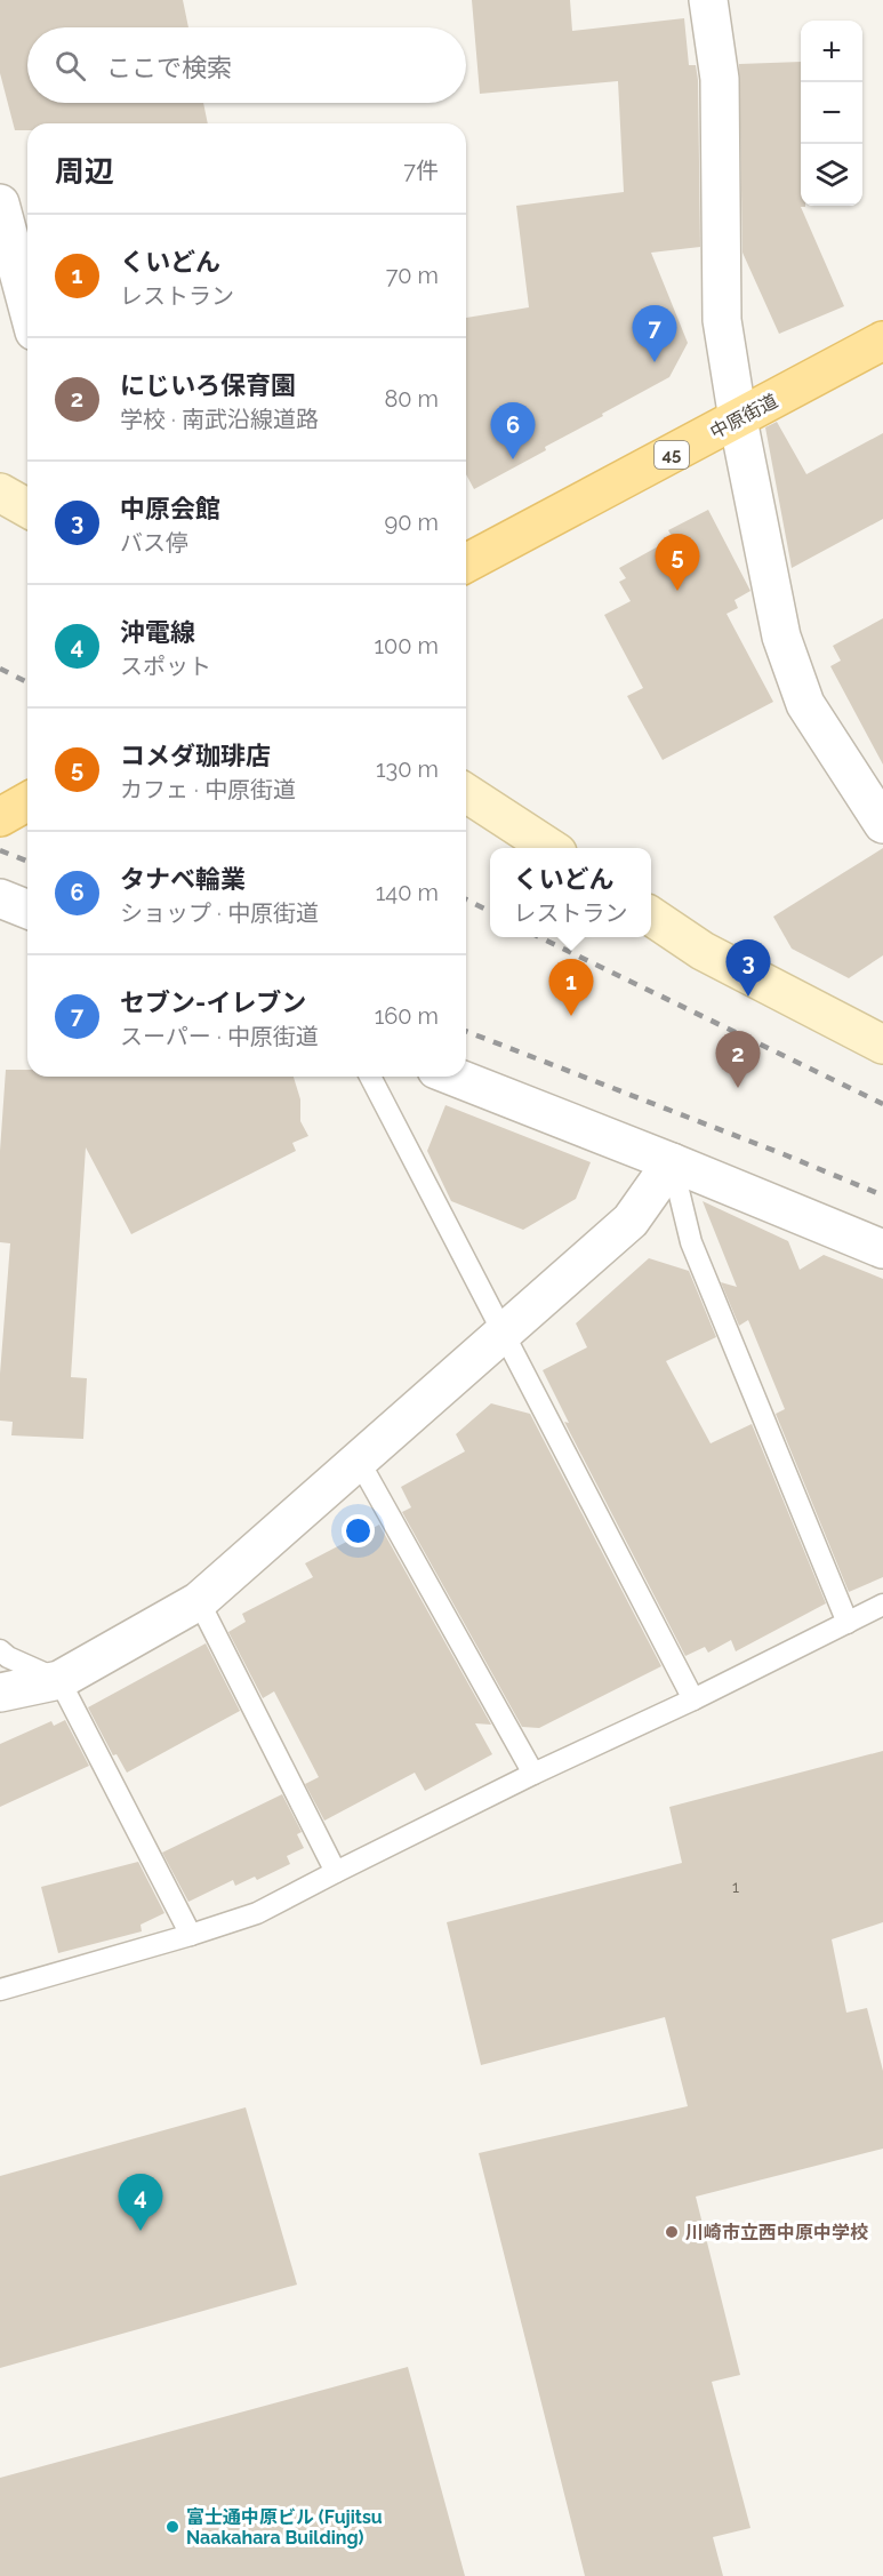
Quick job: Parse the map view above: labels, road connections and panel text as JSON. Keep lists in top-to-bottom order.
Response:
{
  "streets": {
    "main road": ["中原街道", "45"]
  },
  "places": ["川崎市立西中原中学校", "富士通中原ビル (Fujitsu Naakahara Building)"],
  "house_numbers": ["1"],
  "page": {
    "map_buttons": ["+", "−"],
    "search": "ここで検索",
    "heading": ["周辺", "7件"],
    "list": [
      {
        "mark": "1",
        "name": "くいどん",
        "note": "レストラン",
        "value": "70 m"
      },
      {
        "mark": "2",
        "name": "にじいろ保育園",
        "note": "学校 · 南武沿線道路",
        "value": "80 m"
      },
      {
        "mark": "3",
        "name": "中原会館",
        "note": "バス停",
        "value": "90 m"
      },
      {
        "mark": "4",
        "name": "沖電線",
        "note": "スポット",
        "value": "100 m"
      },
      {
        "mark": "5",
        "name": "コメダ珈琲店",
        "note": "カフェ · 中原街道",
        "value": "130 m"
      },
      {
        "mark": "6",
        "name": "タナベ輪業",
        "note": "ショップ · 中原街道",
        "value": "140 m"
      },
      {
        "mark": "7",
        "name": "セブン-イレブン",
        "note": "スーパー · 中原街道",
        "value": "160 m"
      }
    ],
    "pins": [
      "7",
      "6",
      "5",
      "3",
      "1",
      "2",
      "4"
    ],
    "popup": ["くいどん", "レストラン"]
  }
}
